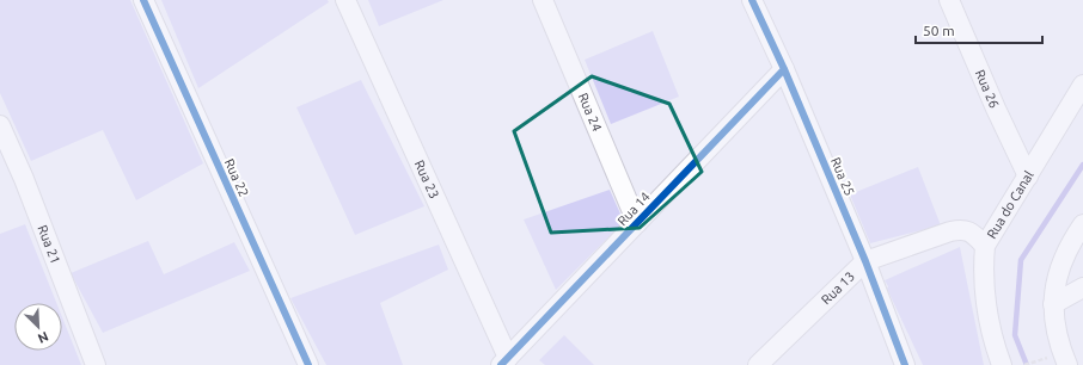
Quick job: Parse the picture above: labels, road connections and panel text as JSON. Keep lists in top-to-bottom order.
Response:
{
  "streets": {
    "street": [
      "Rua 26",
      "Rua 24",
      "Rua 25",
      "Rua 22",
      "Rua 23",
      "Rua do Canal",
      "Rua 14",
      "Rua 21",
      "Rua 13"
    ]
  },
  "crossings": [
    ["Rua 26", "Rua do Canal"],
    ["Rua 24", "Rua 14"],
    ["Rua 25", "Rua 14"],
    ["Rua 25", "Rua 13"],
    ["Rua 23", "Rua 14"],
    ["Rua do Canal", "Rua 13"]
  ],
  "scale_bar": "50 m",
  "north": "bottom right"
}
